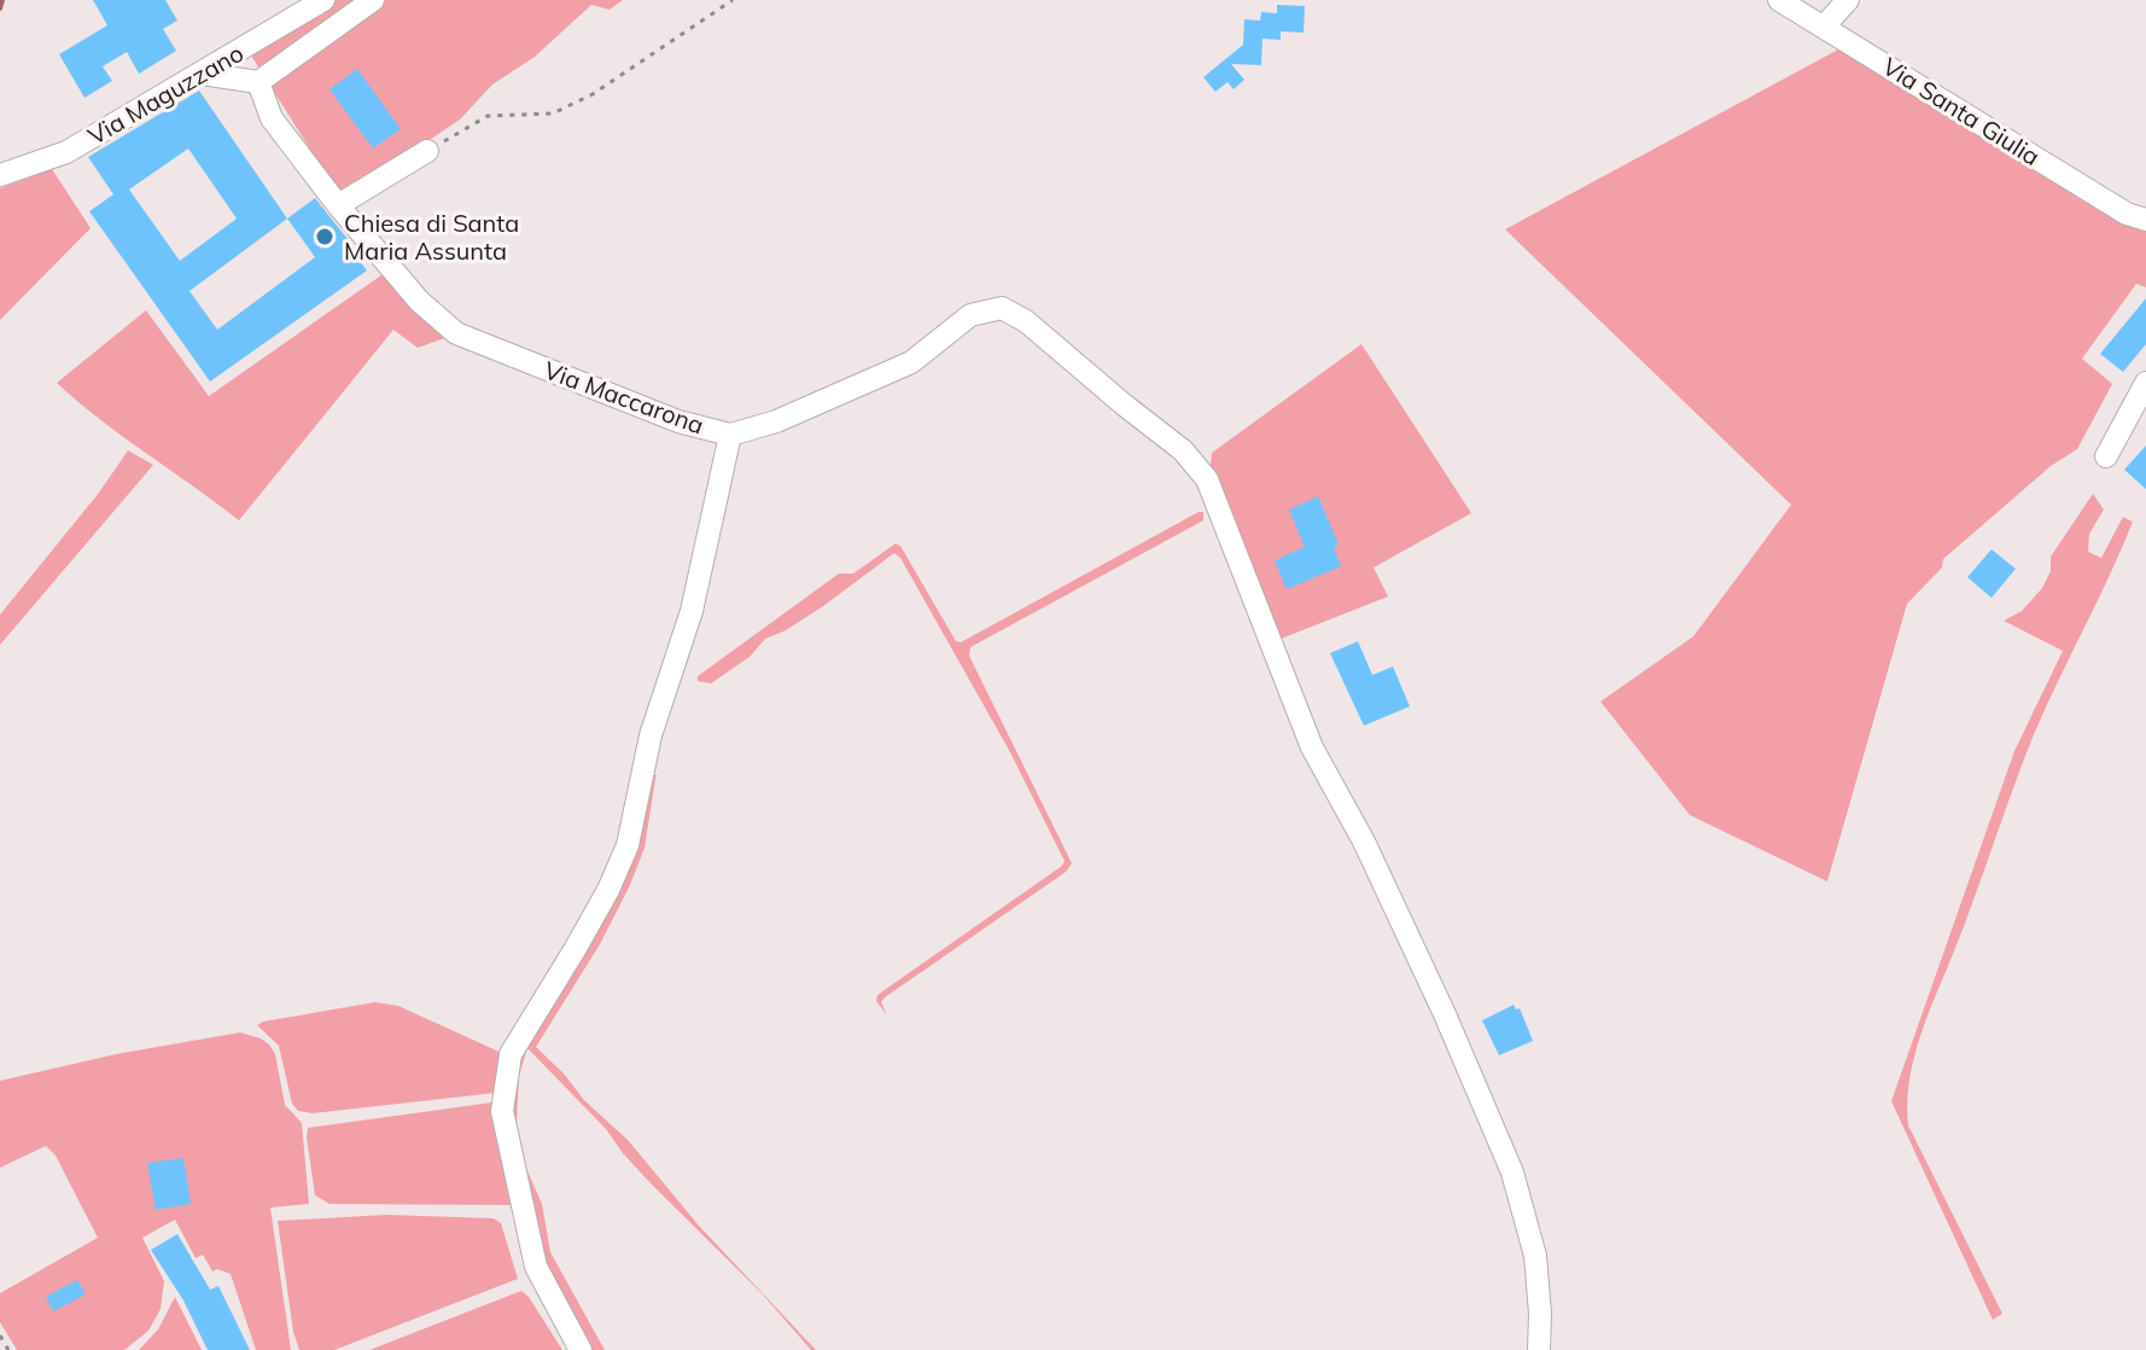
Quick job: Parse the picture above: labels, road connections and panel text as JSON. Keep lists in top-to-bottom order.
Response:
{
  "streets": {
    "street": ["Via Maguzzano", "Via Santa Giulia", "Via Maccarona"]
  },
  "places": ["Chiesa di Santa Maria Assunta"]
}
